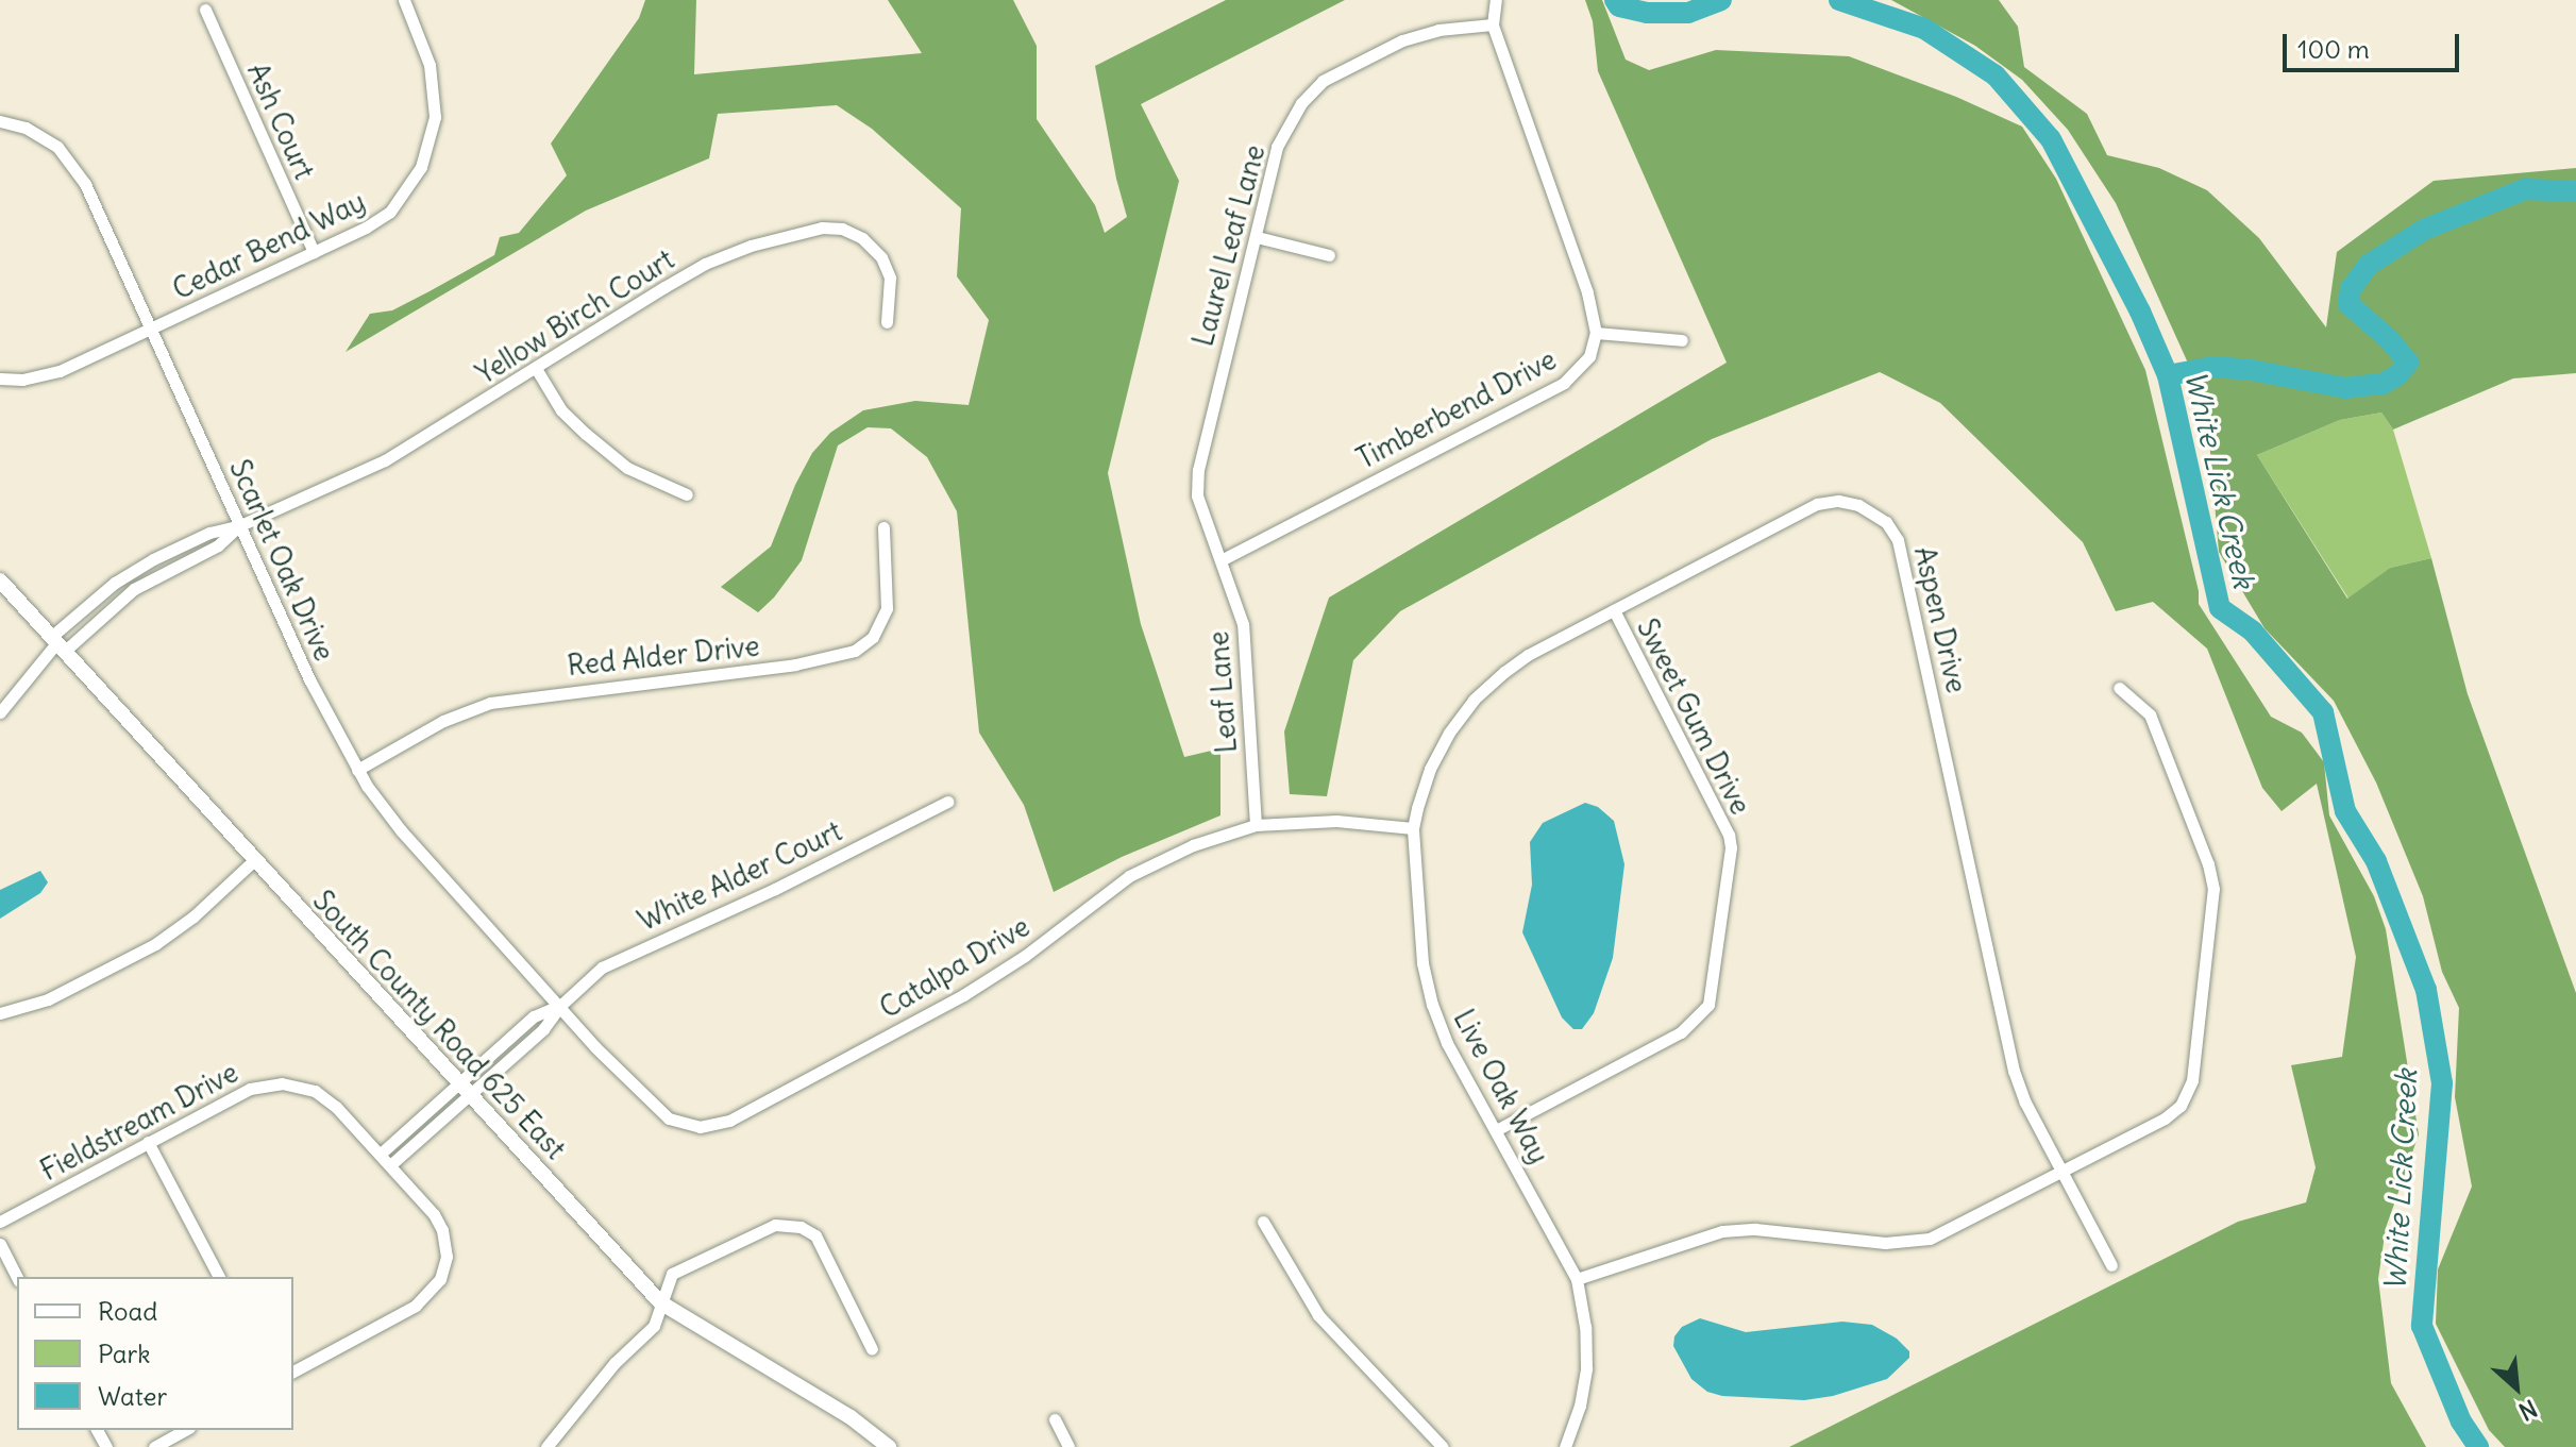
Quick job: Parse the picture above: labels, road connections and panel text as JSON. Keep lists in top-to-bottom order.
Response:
{
  "streets": {
    "street": [
      "Ash Court",
      "Cedar Bend Way",
      "Laurel Leaf Lane",
      "Yellow Birch Court",
      "Timberbend Drive",
      "Scarlet Oak Drive",
      "Aspen Drive",
      "Red Alder Drive",
      "Leaf Lane",
      "Sweet Gum Drive",
      "White Alder Court",
      "Catalpa Drive",
      "South County Road 625 East",
      "Live Oak Way",
      "Fieldstream Drive"
    ]
  },
  "crossings": [
    ["Ash Court", "Cedar Bend Way"],
    ["Cedar Bend Way", "Scarlet Oak Drive"],
    ["Laurel Leaf Lane", "Timberbend Drive"],
    ["Laurel Leaf Lane", "Leaf Lane"],
    ["Yellow Birch Court", "Scarlet Oak Drive"],
    ["Yellow Birch Court", "South County Road 625 East"],
    ["Timberbend Drive", "Leaf Lane"],
    ["Scarlet Oak Drive", "Red Alder Drive"],
    ["Scarlet Oak Drive", "White Alder Court"],
    ["Scarlet Oak Drive", "Catalpa Drive"],
    ["Aspen Drive", "Sweet Gum Drive"],
    ["Aspen Drive", "Catalpa Drive"],
    ["Aspen Drive", "Live Oak Way"],
    ["Leaf Lane", "Catalpa Drive"],
    ["Sweet Gum Drive", "Live Oak Way"],
    ["White Alder Court", "Catalpa Drive"],
    ["White Alder Court", "South County Road 625 East"],
    ["Catalpa Drive", "Live Oak Way"]
  ],
  "water": ["White Lick Creek"],
  "legend": ["Road", "Park", "Water"],
  "scale_bar": "100 m",
  "north": "bottom right"
}
